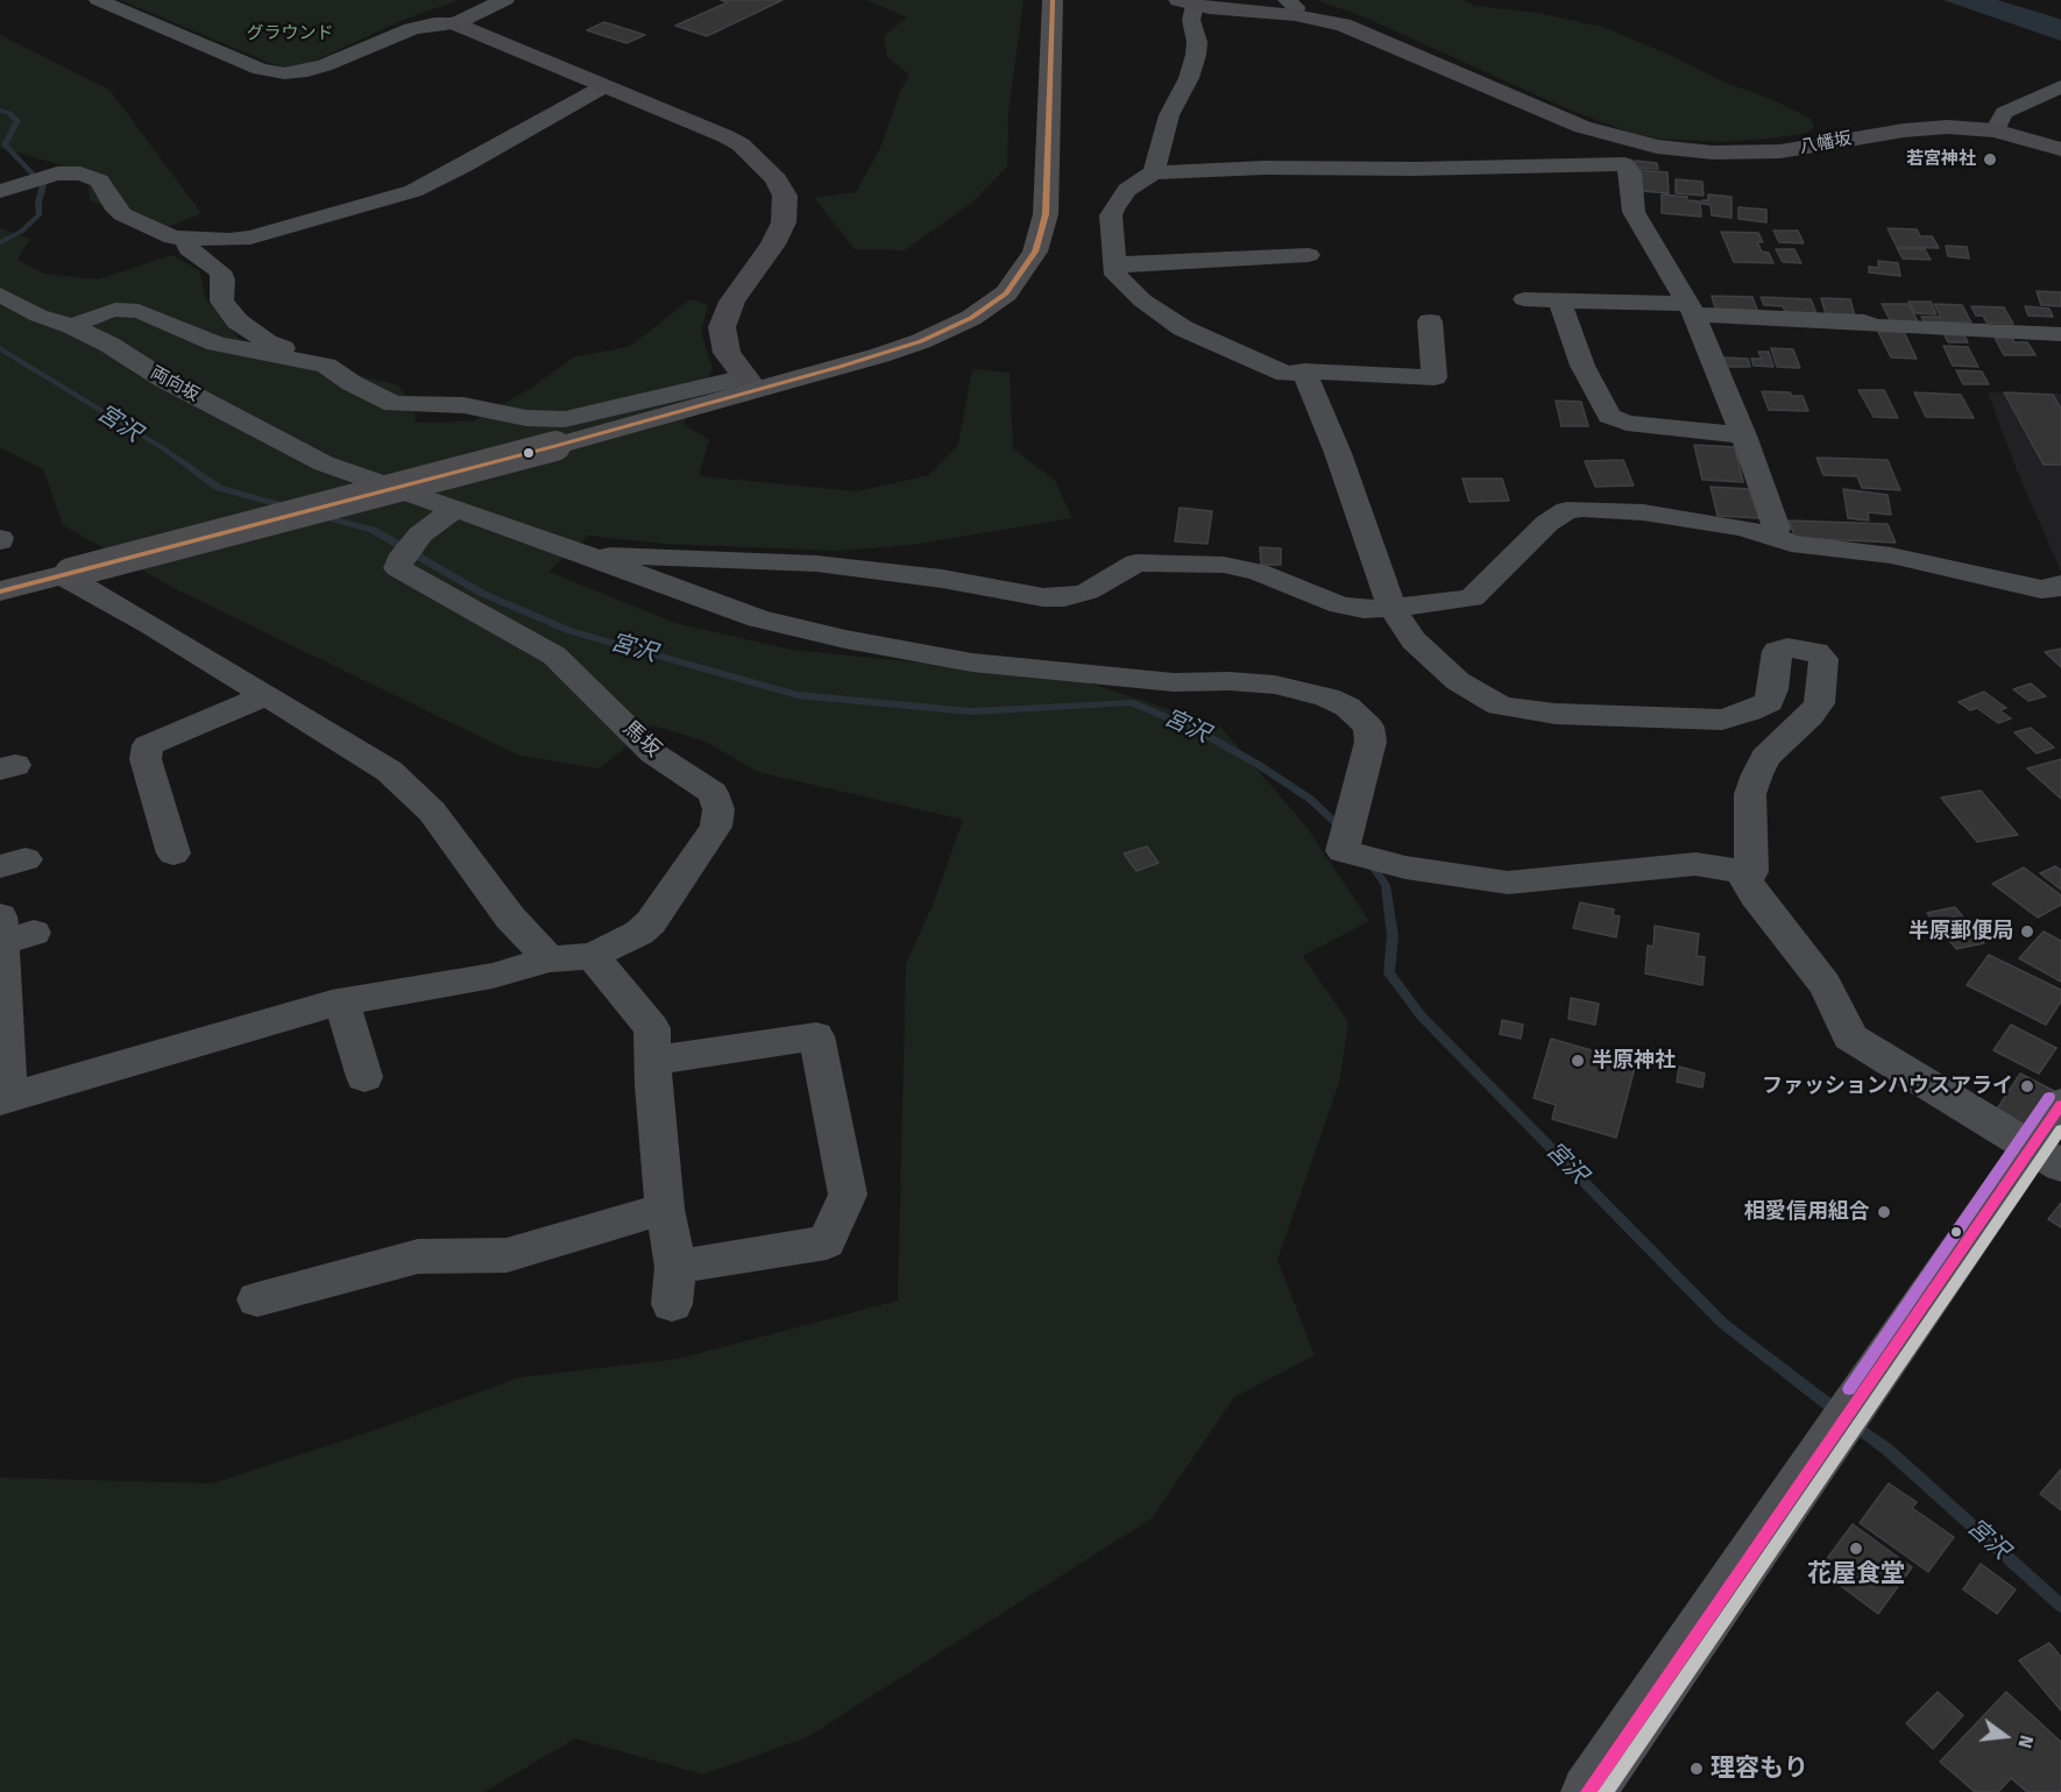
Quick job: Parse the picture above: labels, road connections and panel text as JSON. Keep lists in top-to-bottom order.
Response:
{
  "streets": {
    "street": ["八幡坂", "両向坂", "馬坂"]
  },
  "crossings": [
    ["両向坂", "馬坂"]
  ],
  "water": ["宮沢"],
  "parks": ["グラウンド"],
  "places": [
    "若宮神社",
    "半原郵便局",
    "半原神社",
    "ファッションハウスアライ",
    "相愛信用組合",
    "花屋食堂",
    "理容もり"
  ],
  "north": "right"
}
